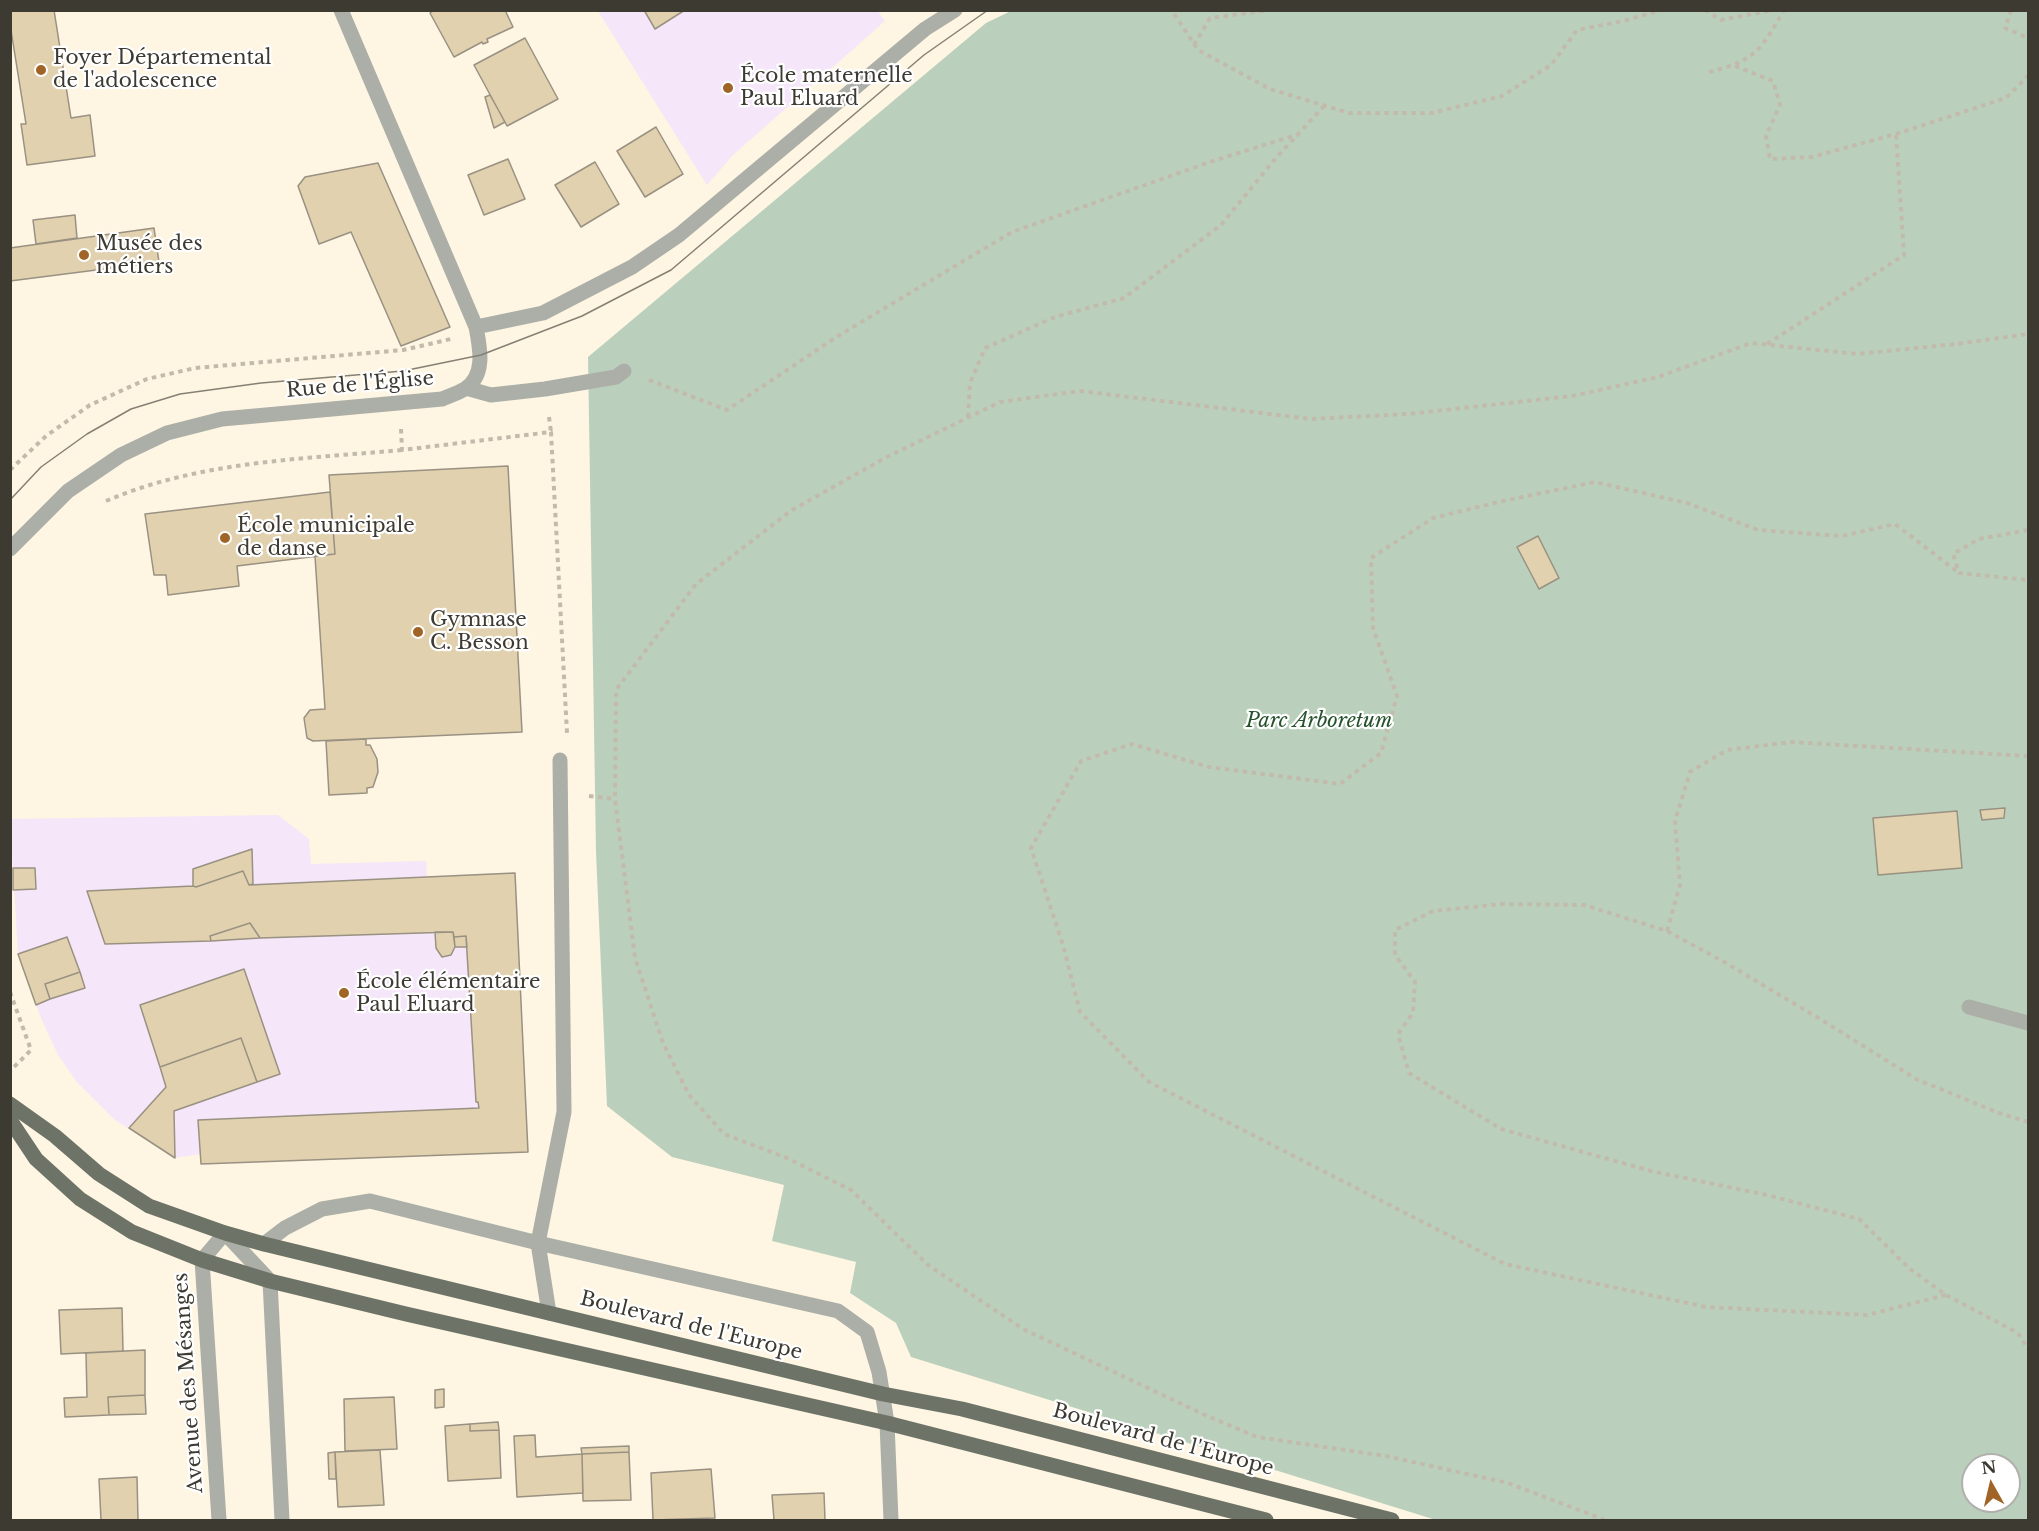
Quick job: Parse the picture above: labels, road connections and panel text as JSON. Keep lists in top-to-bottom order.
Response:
{
  "streets": {
    "main road": ["Boulevard de l'Europe"],
    "street": ["Rue de l'Église", "Avenue des Mésanges"]
  },
  "crossings": [
    ["Boulevard de l'Europe", "Avenue des Mésanges"]
  ],
  "parks": ["Parc Arboretum"],
  "places": [
    "Foyer Départemental de l'adolescence",
    "École maternelle Paul Eluard",
    "Musée des métiers",
    "École municipale de danse",
    "Gymnase C. Besson",
    "École élémentaire Paul Eluard"
  ],
  "north": "top"
}
